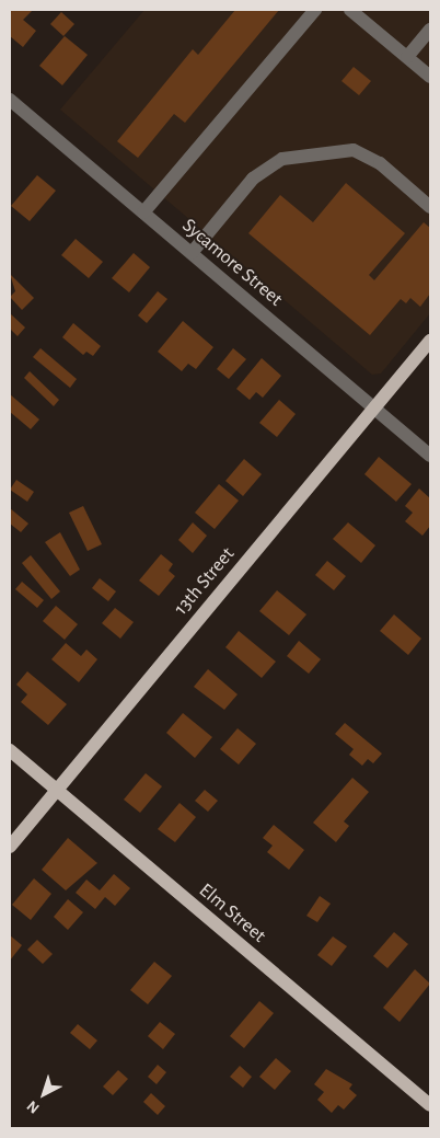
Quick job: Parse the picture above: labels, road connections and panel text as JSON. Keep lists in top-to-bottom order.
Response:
{
  "streets": {
    "main road": ["13th Street", "Elm Street"],
    "street": ["Sycamore Street"]
  },
  "crossings": [
    ["Sycamore Street", "13th Street"],
    ["13th Street", "Elm Street"]
  ],
  "north": "bottom left"
}
